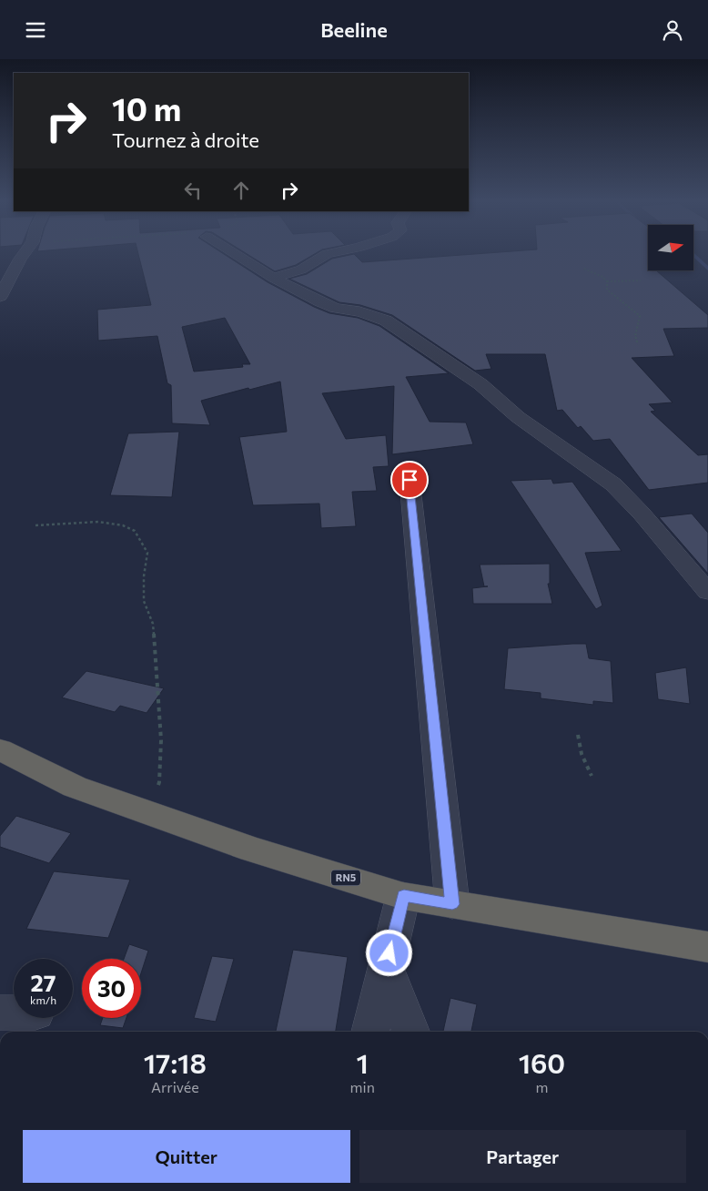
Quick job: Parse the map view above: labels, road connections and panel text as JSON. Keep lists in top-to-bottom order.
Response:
{
  "streets": {
    "highway": ["RN5"]
  },
  "north": "right",
  "page": {
    "header": "Beeline",
    "turn": ["10 m", "Tournez à droite"],
    "speed": "27 km/h",
    "limit": "30",
    "eta": [
      "17:18",
      "Arrivée",
      "1",
      "min",
      "160",
      "m"
    ],
    "buttons": ["Quitter", "Partager"]
  }
}
